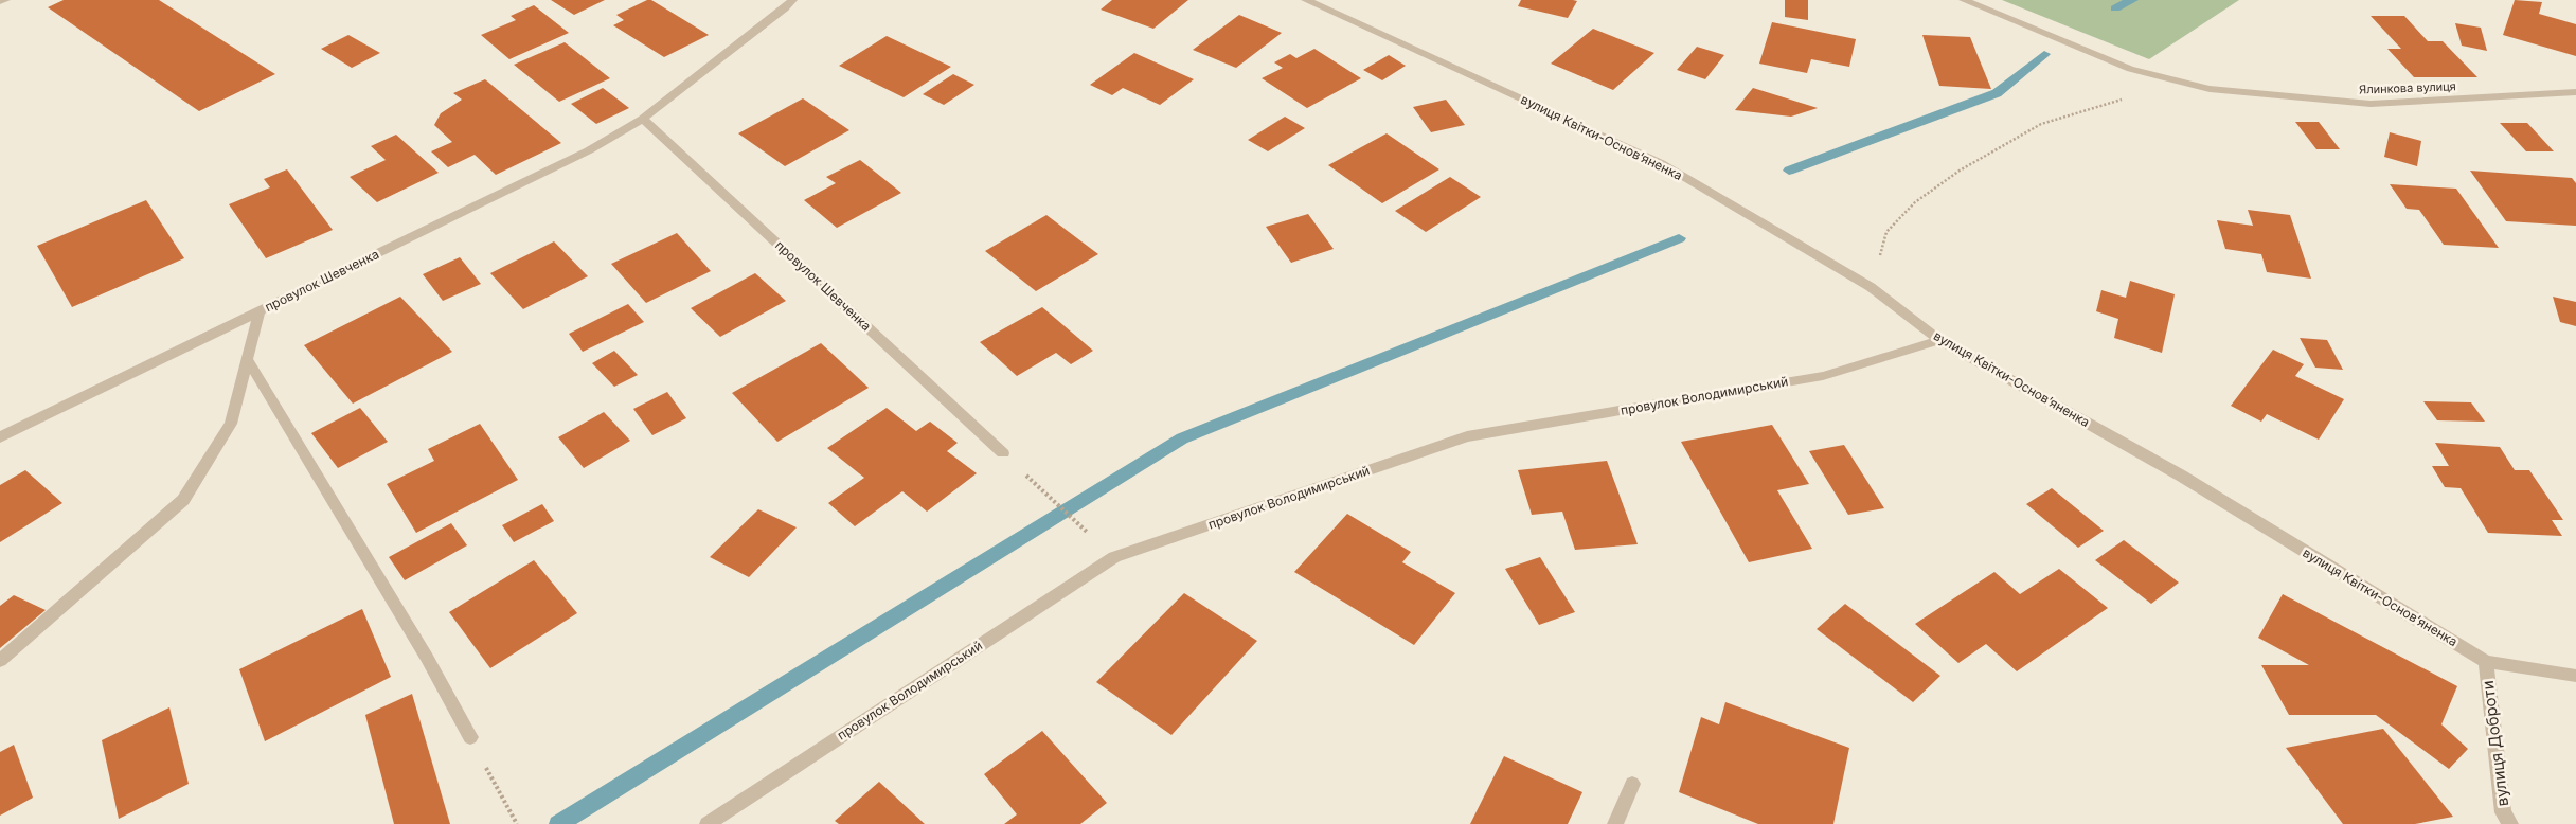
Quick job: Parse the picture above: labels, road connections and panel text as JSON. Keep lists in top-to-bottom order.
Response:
{
  "streets": {
    "street": [
      "Ялинкова вулиця",
      "вулиця Квітки-Основʼяненка",
      "провулок Шевченка",
      "провулок Володимирський",
      "вулиця Доброти"
    ]
  },
  "crossings": [
    ["вулиця Квітки-Основʼяненка", "провулок Володимирський"],
    ["вулиця Квітки-Основʼяненка", "вулиця Доброти"]
  ]
}
